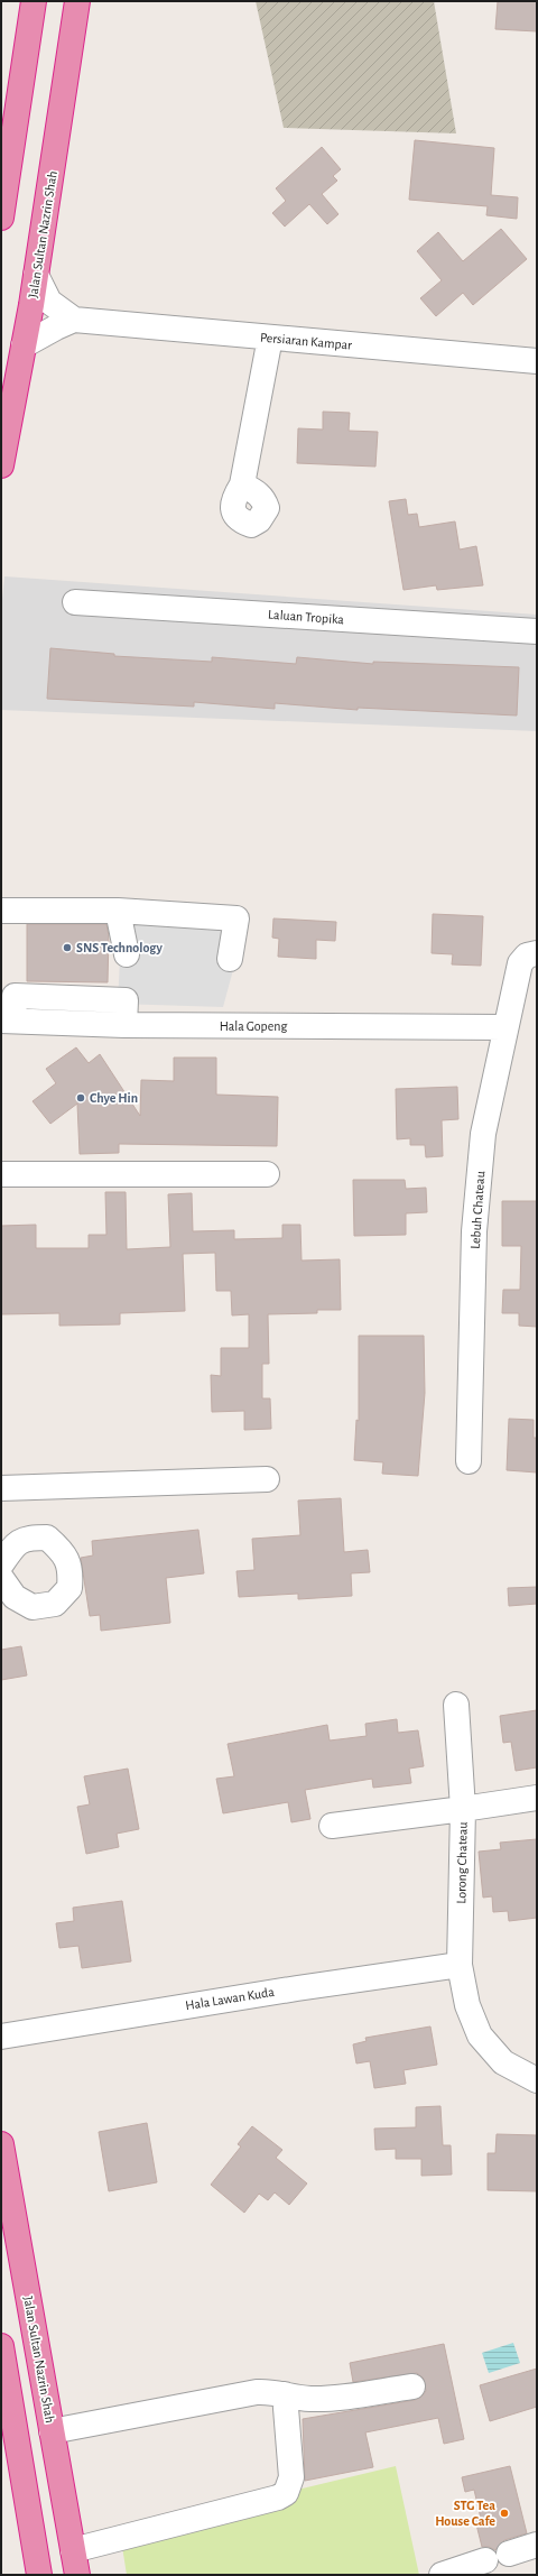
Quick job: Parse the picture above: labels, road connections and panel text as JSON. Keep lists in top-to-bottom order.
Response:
{
  "streets": {
    "highway": ["Jalan Sultan Nazrin Shah"],
    "street": [
      "Persiaran Kampar",
      "Laluan Tropika",
      "Hala Gopeng",
      "Lebuh Chateau",
      "Lorong Chateau",
      "Hala Lawan Kuda"
    ]
  },
  "crossings": [
    ["Jalan Sultan Nazrin Shah", "Persiaran Kampar"],
    ["Hala Gopeng", "Lebuh Chateau"],
    ["Lorong Chateau", "Hala Lawan Kuda"]
  ],
  "places": ["SNS Technology", "Chye Hin", "STG Tea House Cafe"]
}
